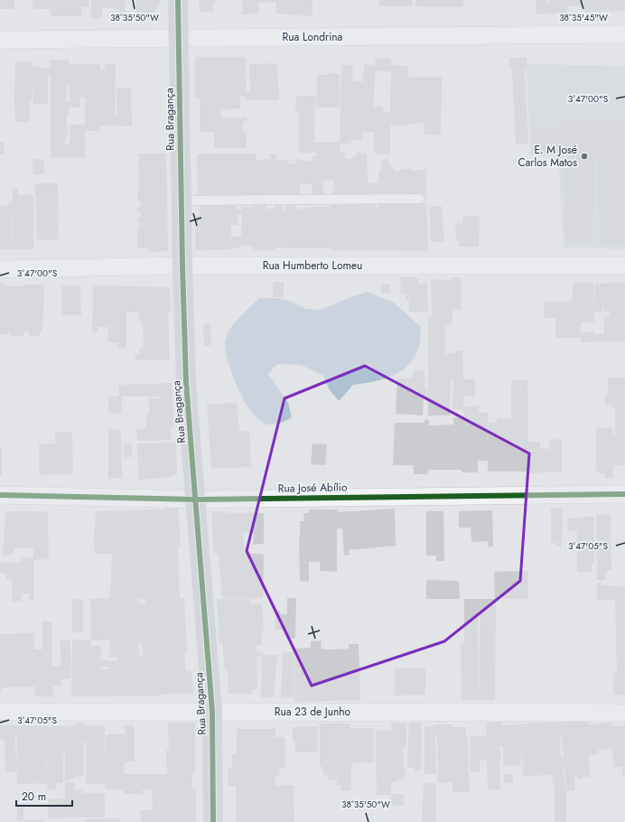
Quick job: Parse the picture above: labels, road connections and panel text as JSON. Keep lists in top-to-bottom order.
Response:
{
  "streets": {
    "street": [
      "Rua Londrina",
      "Rua Bragança",
      "Rua Humberto Lomeu",
      "Rua José Abílio",
      "Rua 23 de Junho"
    ]
  },
  "crossings": [
    ["Rua Londrina", "Rua Bragança"],
    ["Rua Bragança", "Rua Humberto Lomeu"],
    ["Rua Bragança", "Rua José Abílio"],
    ["Rua Bragança", "Rua 23 de Junho"]
  ],
  "places": ["E. M José Carlos Matos"],
  "scale_bar": "20 m",
  "coordinates": [
    "38°35'50\"W",
    "38°35'45\"W",
    "3°47'00\"S",
    "3°47'05\"S"
  ]
}
